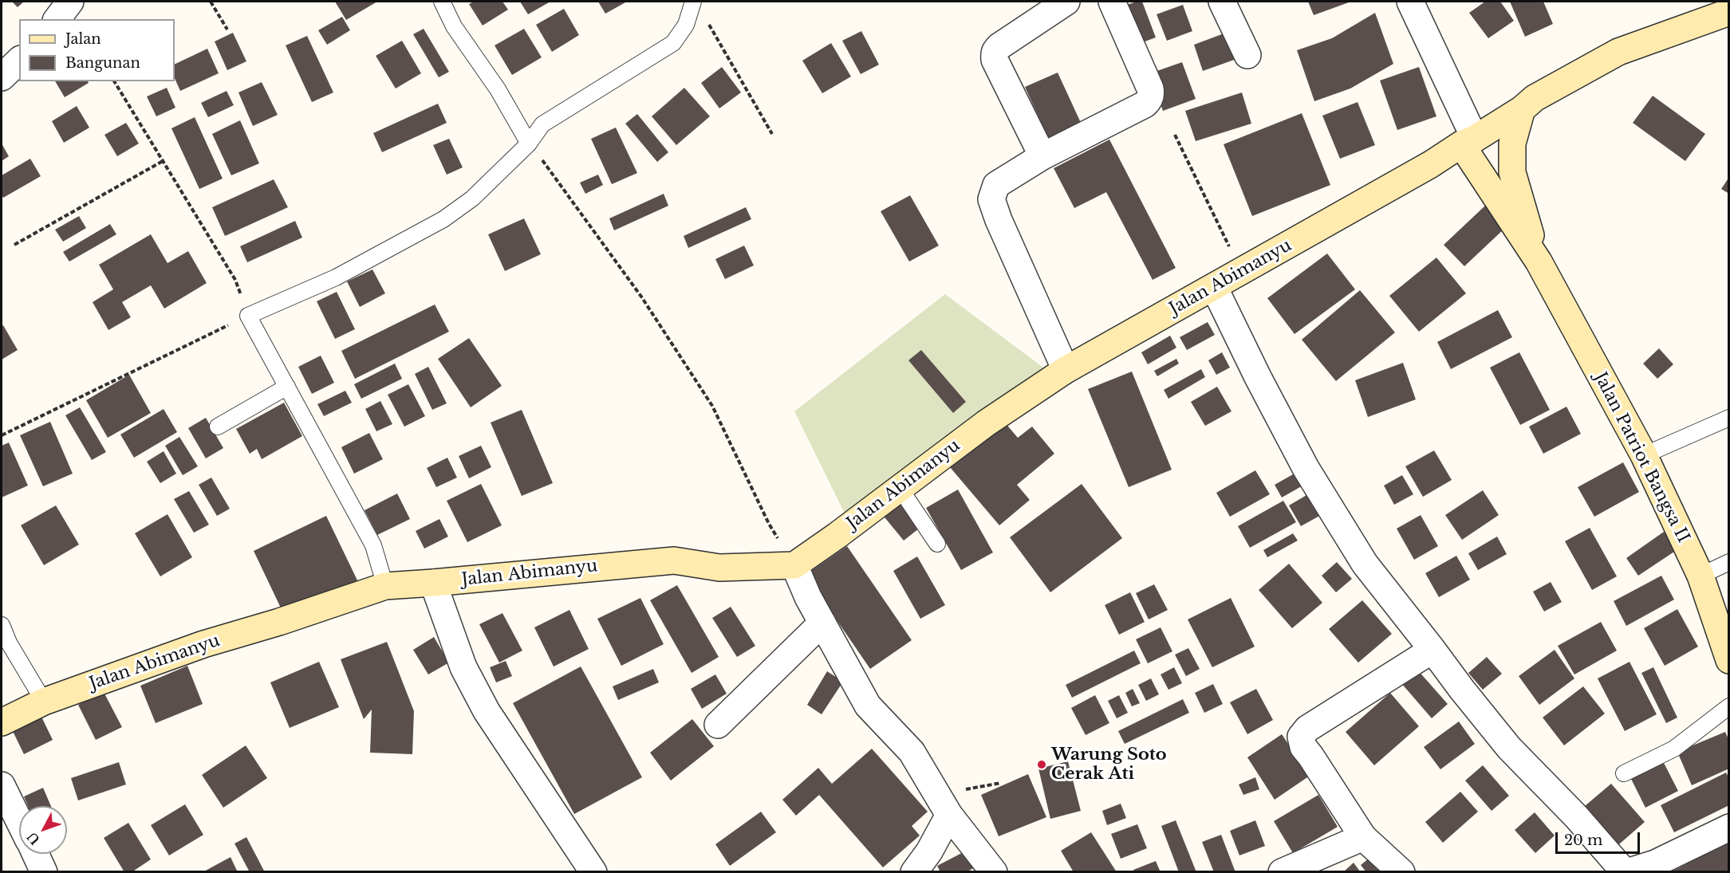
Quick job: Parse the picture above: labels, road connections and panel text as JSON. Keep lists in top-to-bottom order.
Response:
{
  "streets": {
    "street": ["Jalan Abimanyu", "Jalan Patriot Bangsa II"]
  },
  "places": ["Warung Soto Cerak Ati"],
  "legend": ["Jalan", "Bangunan"],
  "scale_bar": "20 m",
  "north": "bottom left"
}
